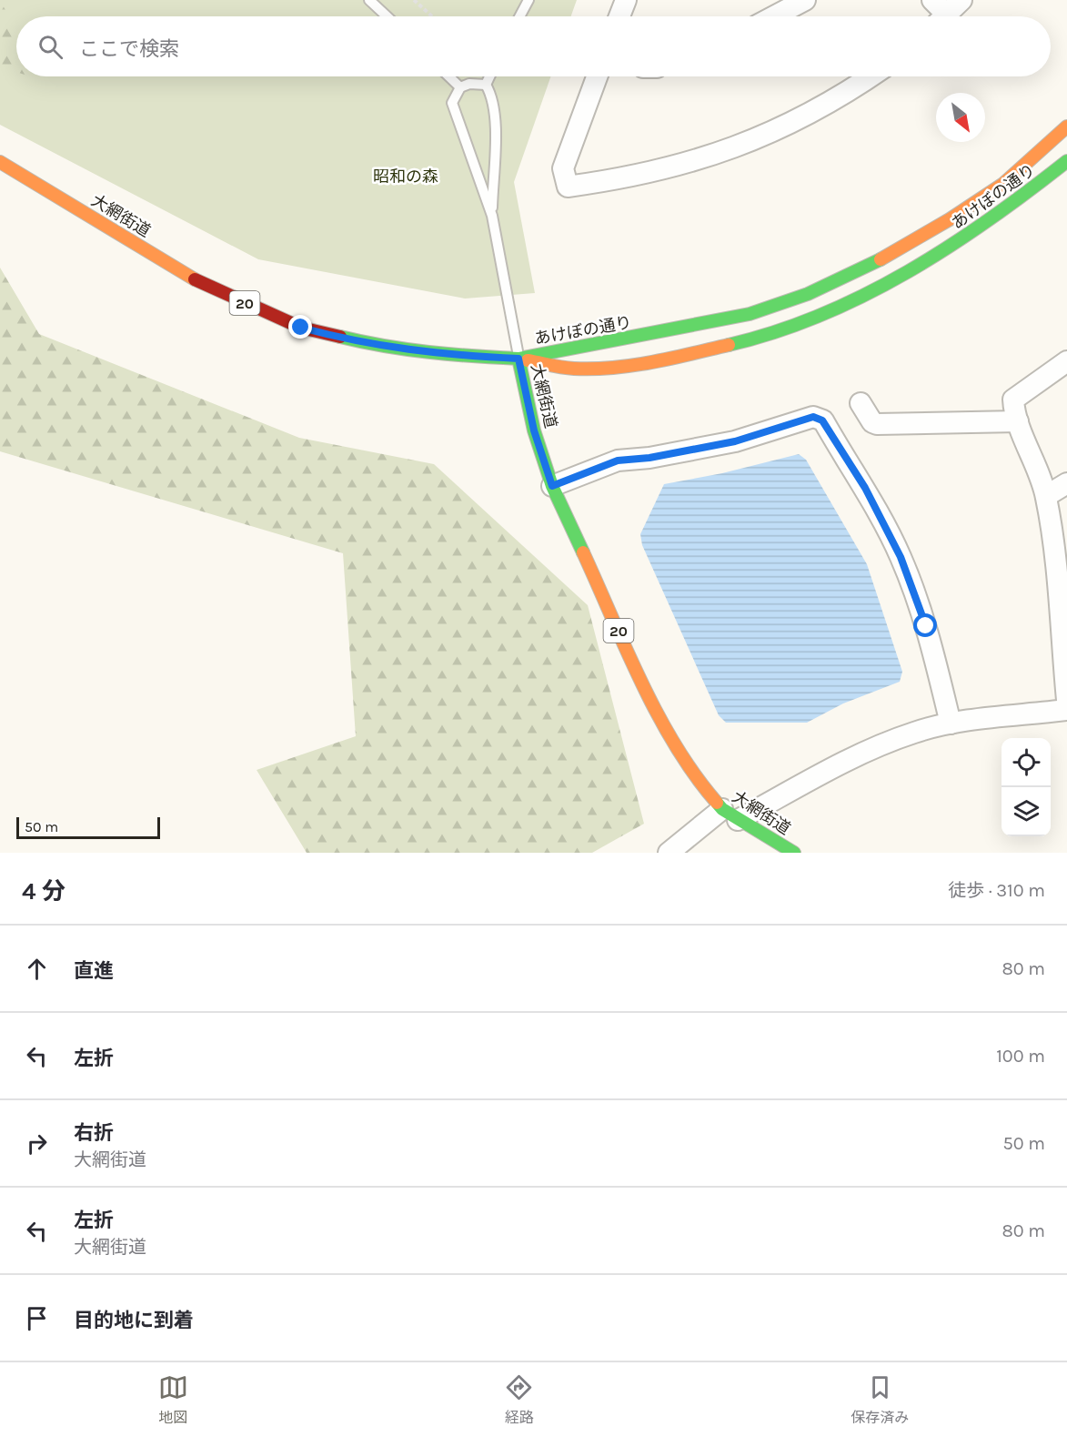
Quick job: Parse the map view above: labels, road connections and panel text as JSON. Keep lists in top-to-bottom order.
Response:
{
  "streets": {
    "street": ["あけぼの通り", "大網街道", "20"]
  },
  "crossings": [
    ["あけぼの通り", "大網街道"]
  ],
  "parks": ["昭和の森"],
  "scale_bar": "50 m",
  "north": "bottom right",
  "page": {
    "search": "ここで検索",
    "scale": "50 m",
    "heading": ["4 分", "徒歩 · 310 m"],
    "list": [
      ["直進", "80 m"],
      ["左折", "100 m"],
      ["右折", "大網街道", "50 m"],
      ["左折", "大網街道", "80 m"],
      "目的地に到着"
    ],
    "nav": ["地図", "経路", "保存済み"]
  }
}
